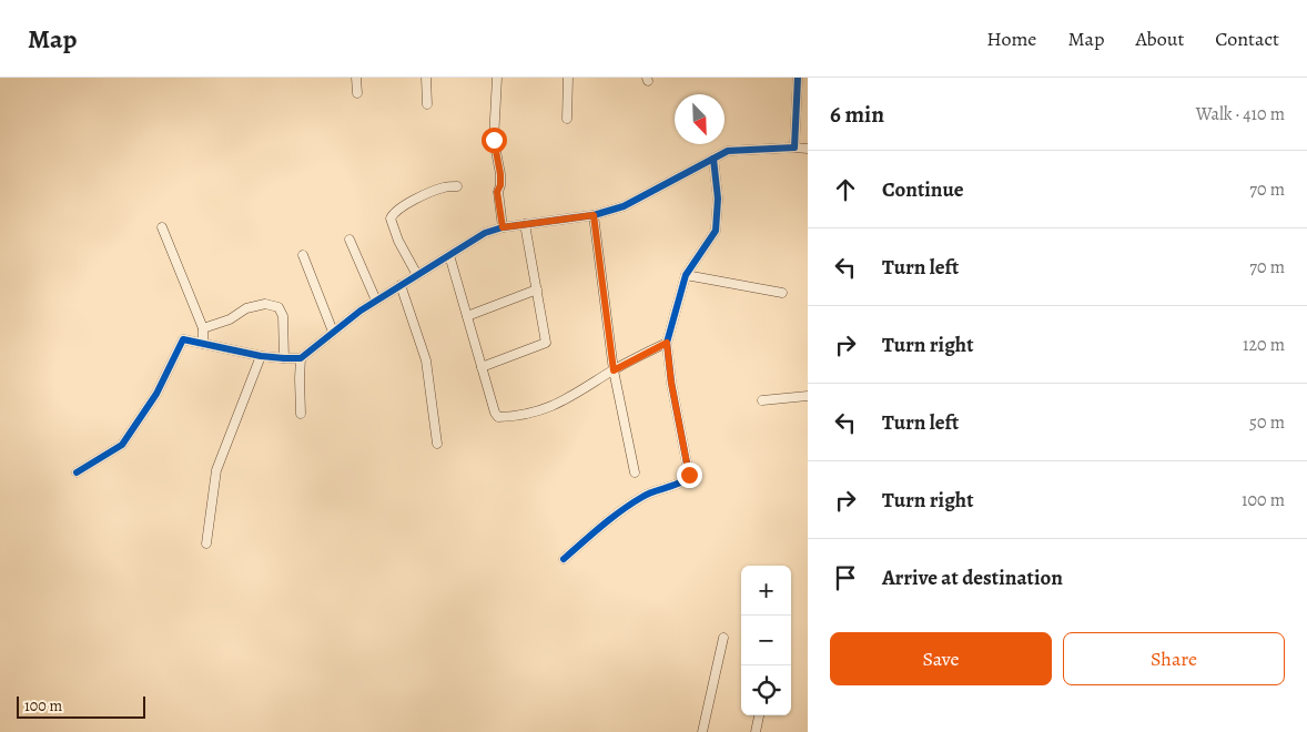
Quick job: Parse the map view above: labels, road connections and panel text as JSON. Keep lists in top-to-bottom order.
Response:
{
  "scale_bar": "100 m",
  "north": "bottom right",
  "page": {
    "header": "Map",
    "nav": [
      "Home",
      "Map",
      "About",
      "Contact"
    ],
    "heading": ["6 min", "Walk · 410 m"],
    "list": [
      ["Continue", "70 m"],
      ["Turn left", "70 m"],
      ["Turn right", "120 m"],
      ["Turn left", "50 m"],
      ["Turn right", "100 m"],
      "Arrive at destination"
    ],
    "map_buttons": ["+", "−"],
    "buttons": ["Save", "Share"],
    "scale": "100 m"
  }
}
